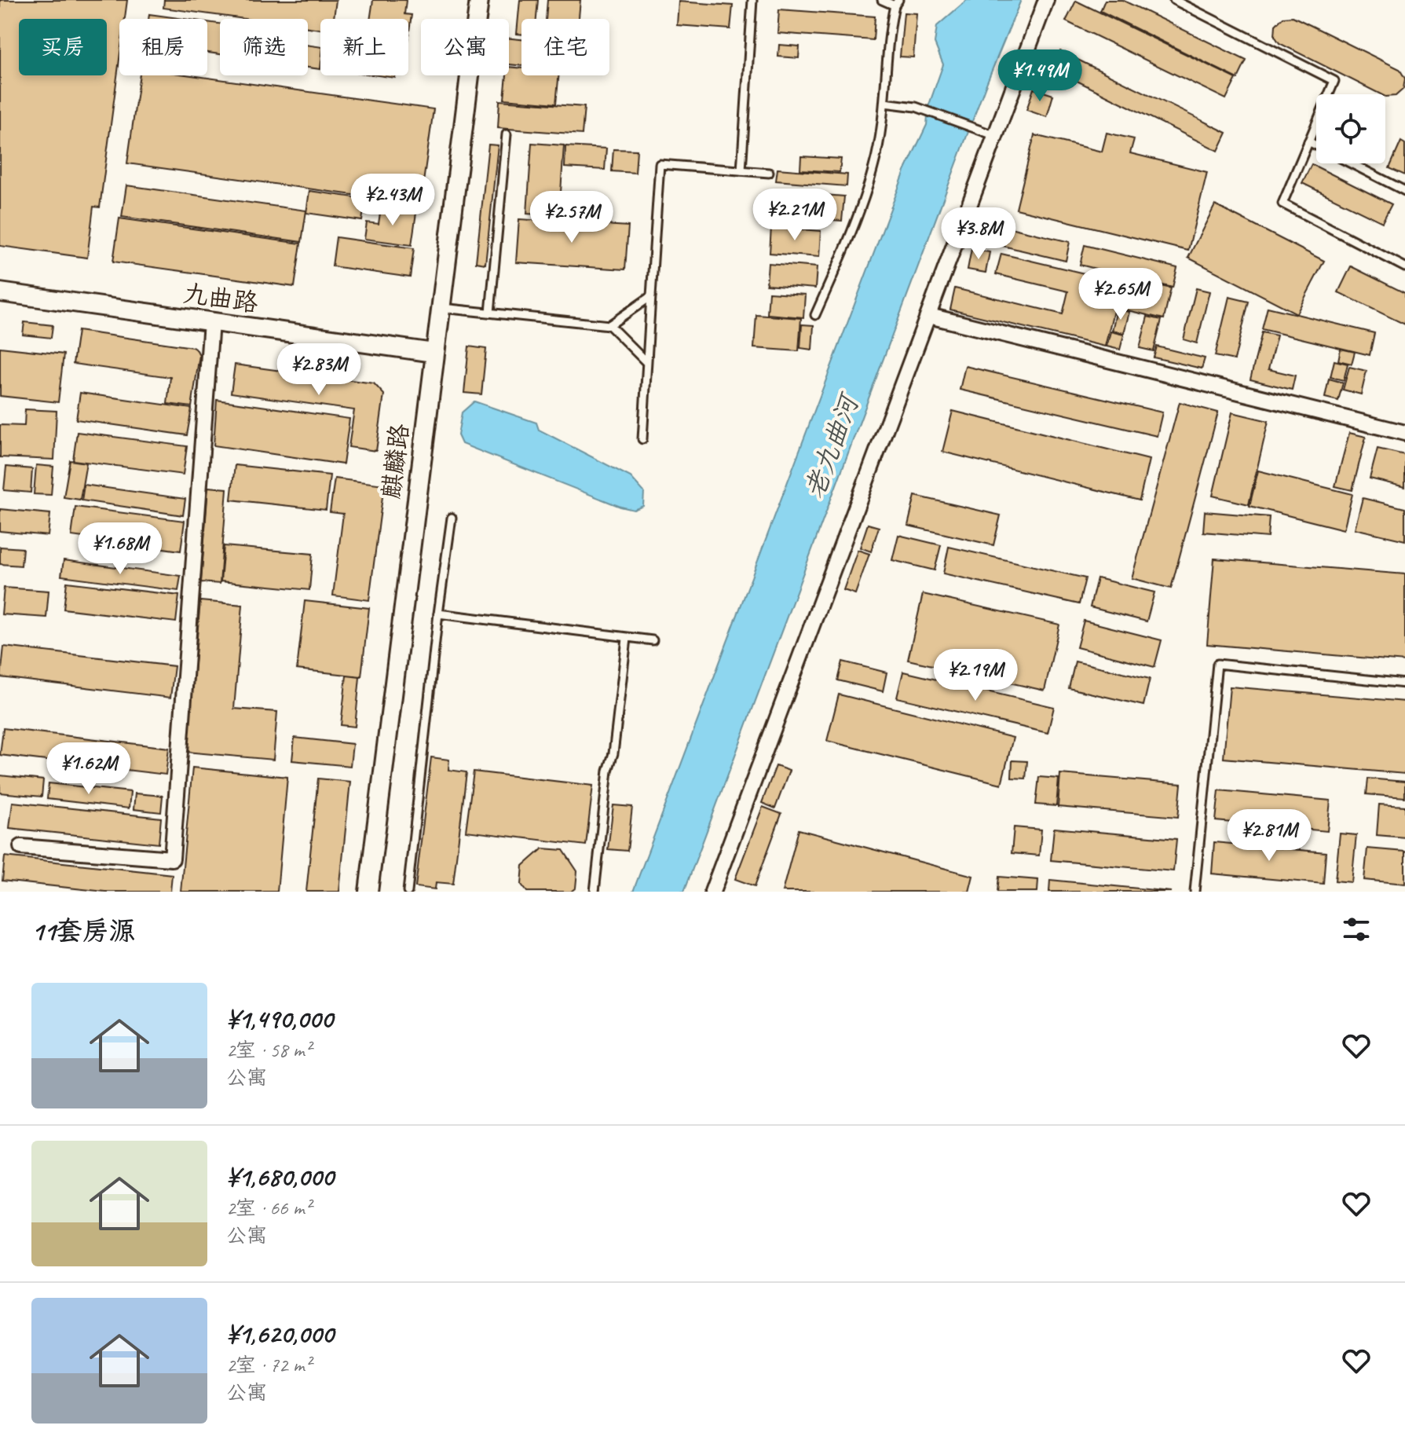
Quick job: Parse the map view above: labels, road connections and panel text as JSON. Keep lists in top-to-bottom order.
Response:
{
  "streets": {
    "street": ["九曲路", "麒麟路"]
  },
  "crossings": [
    ["九曲路", "麒麟路"]
  ],
  "water": ["老九曲河"],
  "page": {
    "chip": [
      "买房",
      "租房",
      "筛选",
      "新上",
      "公寓",
      "住宅"
    ],
    "price": [
      "¥1.49M",
      "¥2.43M",
      "¥2.21M",
      "¥2.57M",
      "¥3.8M",
      "¥2.65M",
      "¥2.83M",
      "¥1.68M",
      "¥2.19M",
      "¥1.62M",
      "¥2.81M"
    ],
    "heading": "11套房源",
    "list": [
      {
        "name": "¥1,490,000",
        "note": "2室 · 58 m² · 公寓"
      },
      {
        "name": "¥1,680,000",
        "note": "2室 · 66 m² · 公寓"
      },
      {
        "name": "¥1,620,000",
        "note": "2室 · 72 m² · 公寓"
      }
    ]
  }
}
